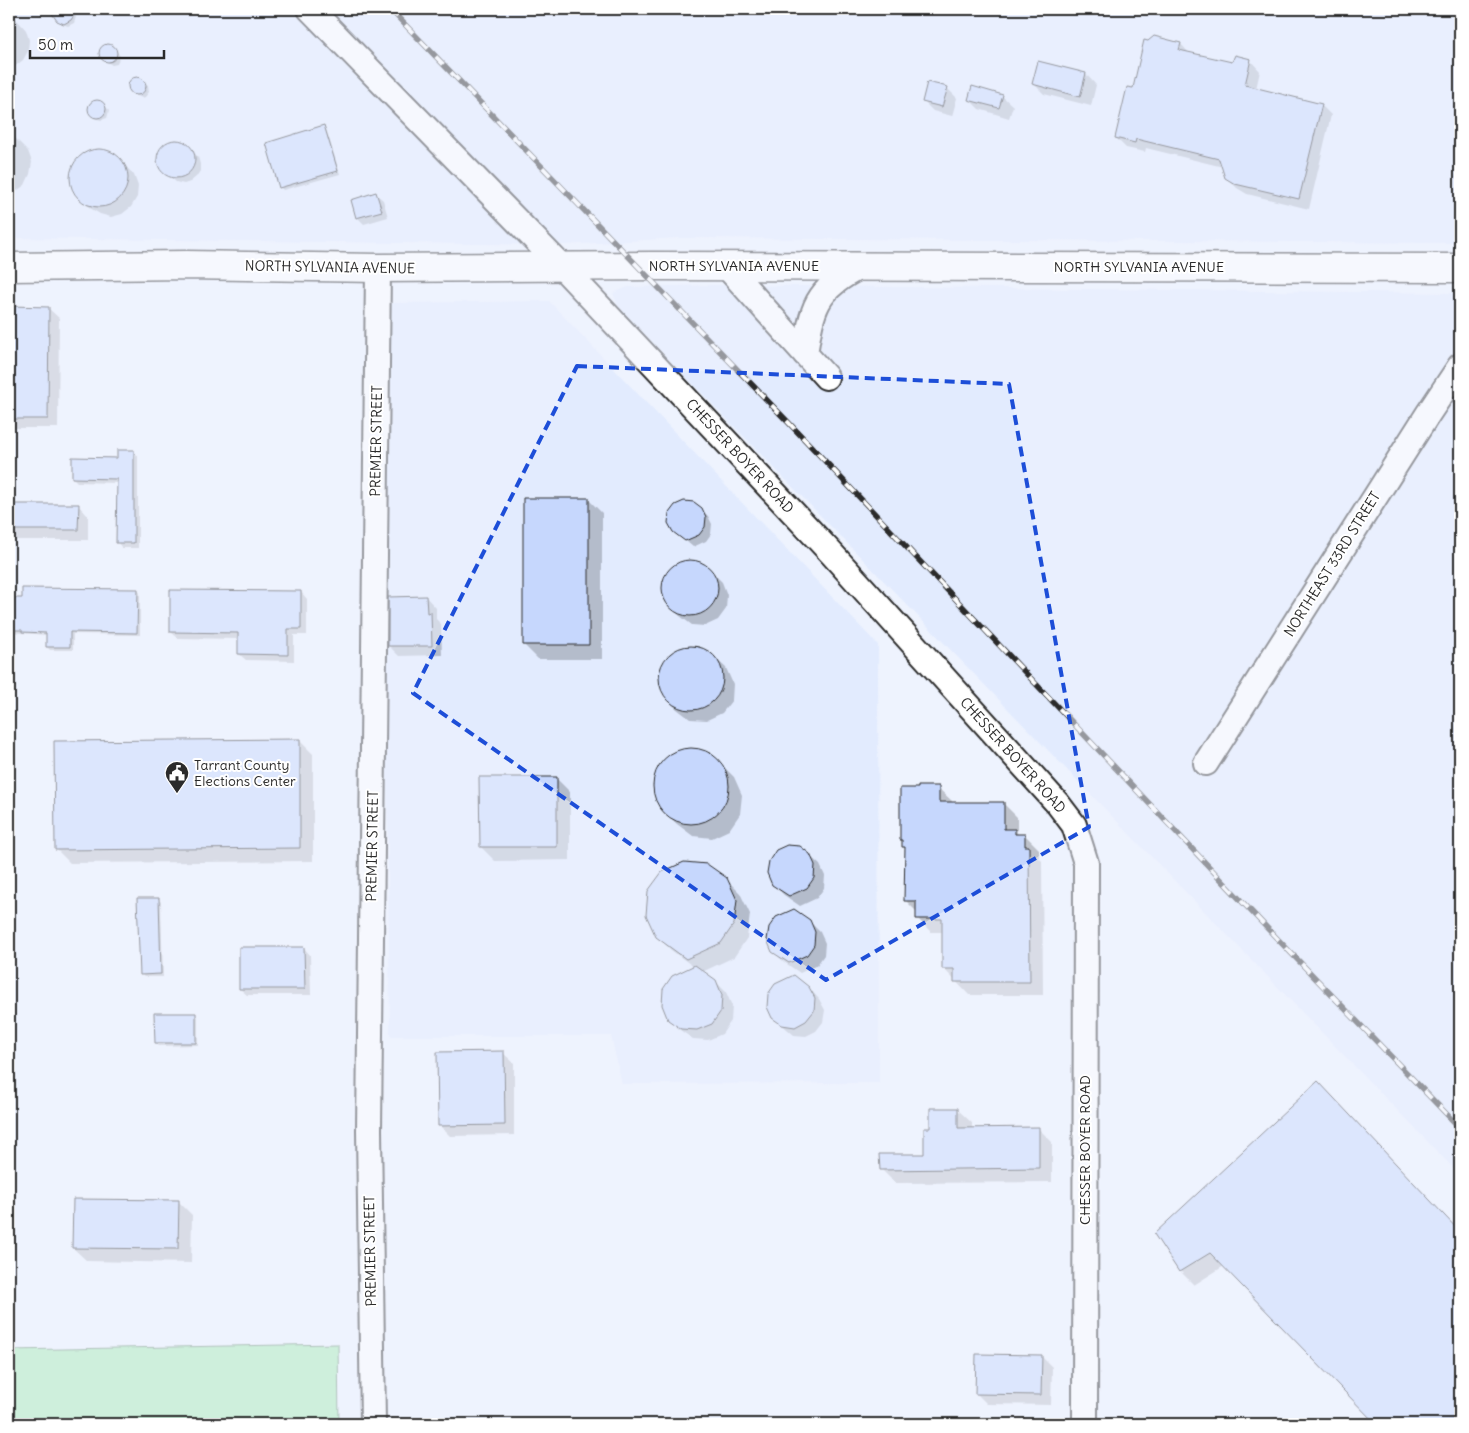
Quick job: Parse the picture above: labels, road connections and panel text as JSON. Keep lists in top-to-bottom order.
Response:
{
  "streets": {
    "main road": ["NORTH SYLVANIA AVENUE"],
    "street": ["PREMIER STREET", "CHESSER BOYER ROAD", "NORTHEAST 33RD STREET"]
  },
  "crossings": [
    ["NORTH SYLVANIA AVENUE", "PREMIER STREET"],
    ["NORTH SYLVANIA AVENUE", "CHESSER BOYER ROAD"]
  ],
  "places": {
    "public building": ["Tarrant County Elections Center"]
  },
  "scale_bar": "50 m"
}
